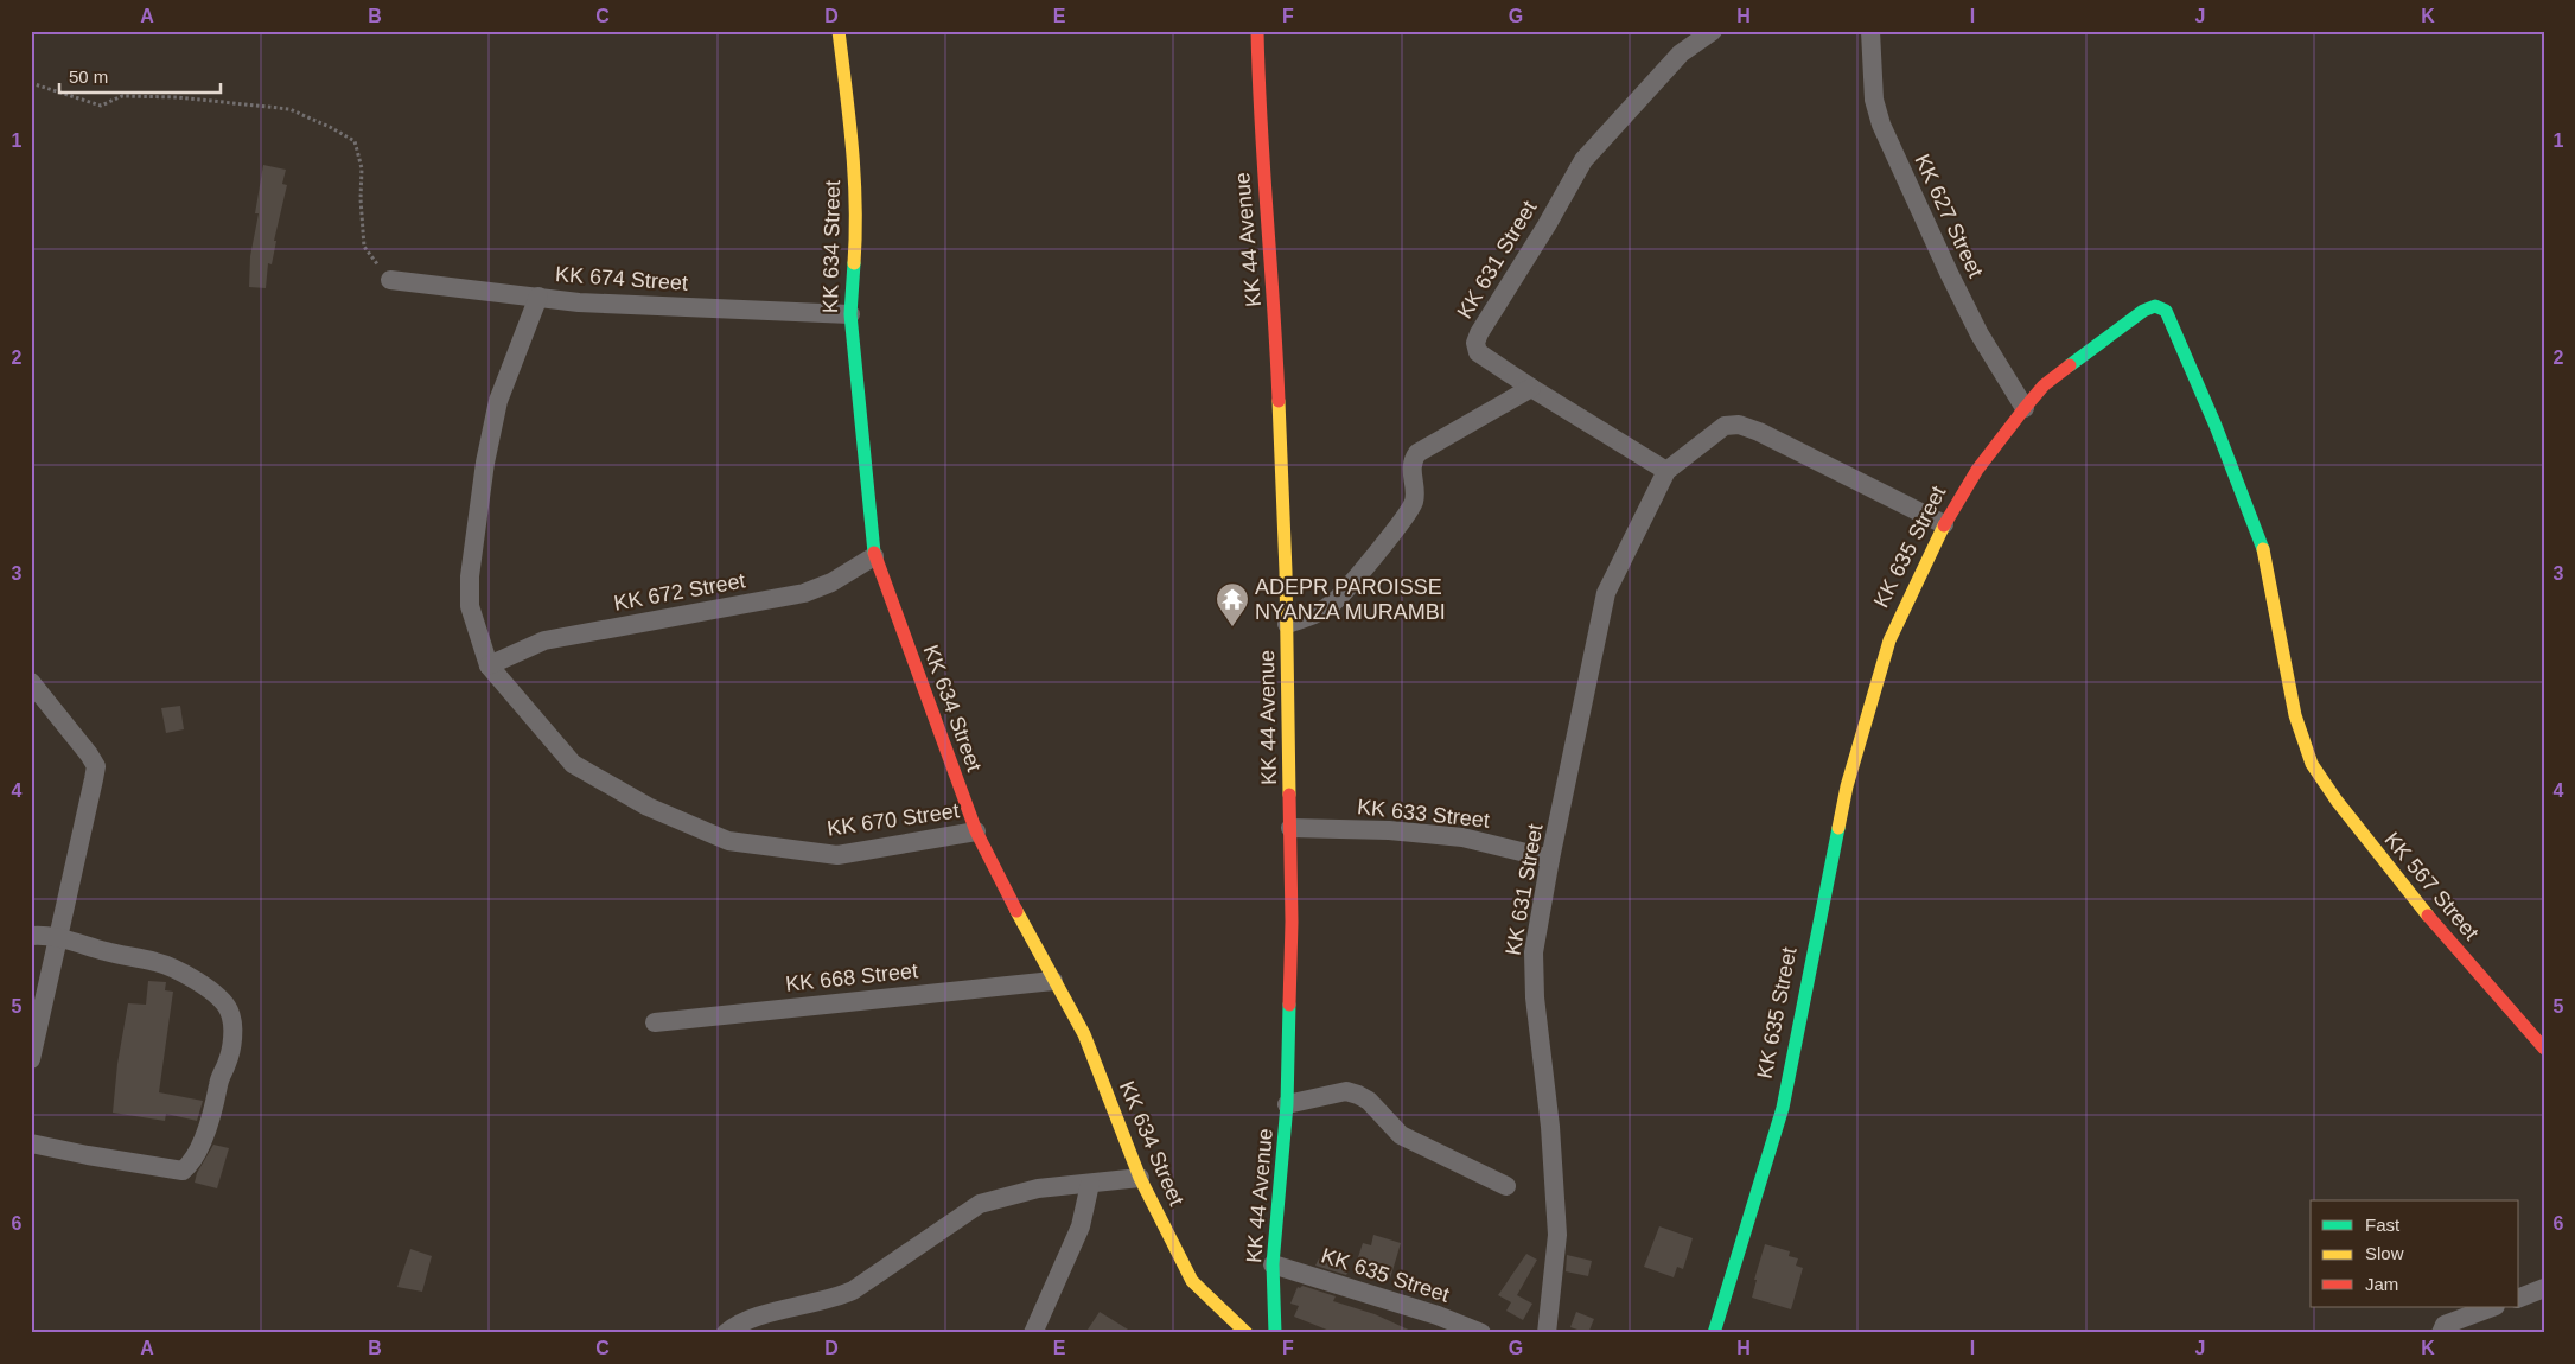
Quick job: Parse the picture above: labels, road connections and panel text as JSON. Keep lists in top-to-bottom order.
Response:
{
  "streets": {
    "street": [
      "KK 627 Street",
      "KK 44 Avenue",
      "KK 634 Street",
      "KK 631 Street",
      "KK 674 Street",
      "KK 635 Street",
      "KK 672 Street",
      "KK 633 Street",
      "KK 670 Street",
      "KK 567 Street",
      "KK 668 Street"
    ]
  },
  "crossings": [
    ["KK 627 Street", "KK 635 Street"],
    ["KK 44 Avenue", "KK 635 Street"],
    ["KK 44 Avenue", "KK 633 Street"],
    ["KK 634 Street", "KK 674 Street"],
    ["KK 634 Street", "KK 672 Street"],
    ["KK 634 Street", "KK 670 Street"],
    ["KK 634 Street", "KK 668 Street"],
    ["KK 631 Street", "KK 635 Street"],
    ["KK 631 Street", "KK 633 Street"],
    ["KK 635 Street", "KK 567 Street"],
    ["KK 672 Street", "KK 670 Street"]
  ],
  "places": {
    "temple": ["ADEPR PAROISSE NYANZA MURAMBI"]
  },
  "legend": ["Fast", "Slow", "Jam"],
  "scale_bar": "50 m",
  "grid": {
    "columns": [
      "A",
      "B",
      "C",
      "D",
      "E",
      "F",
      "G",
      "H",
      "I",
      "J",
      "K"
    ],
    "rows": [
      "1",
      "2",
      "3",
      "4",
      "5",
      "6"
    ]
  }
}
